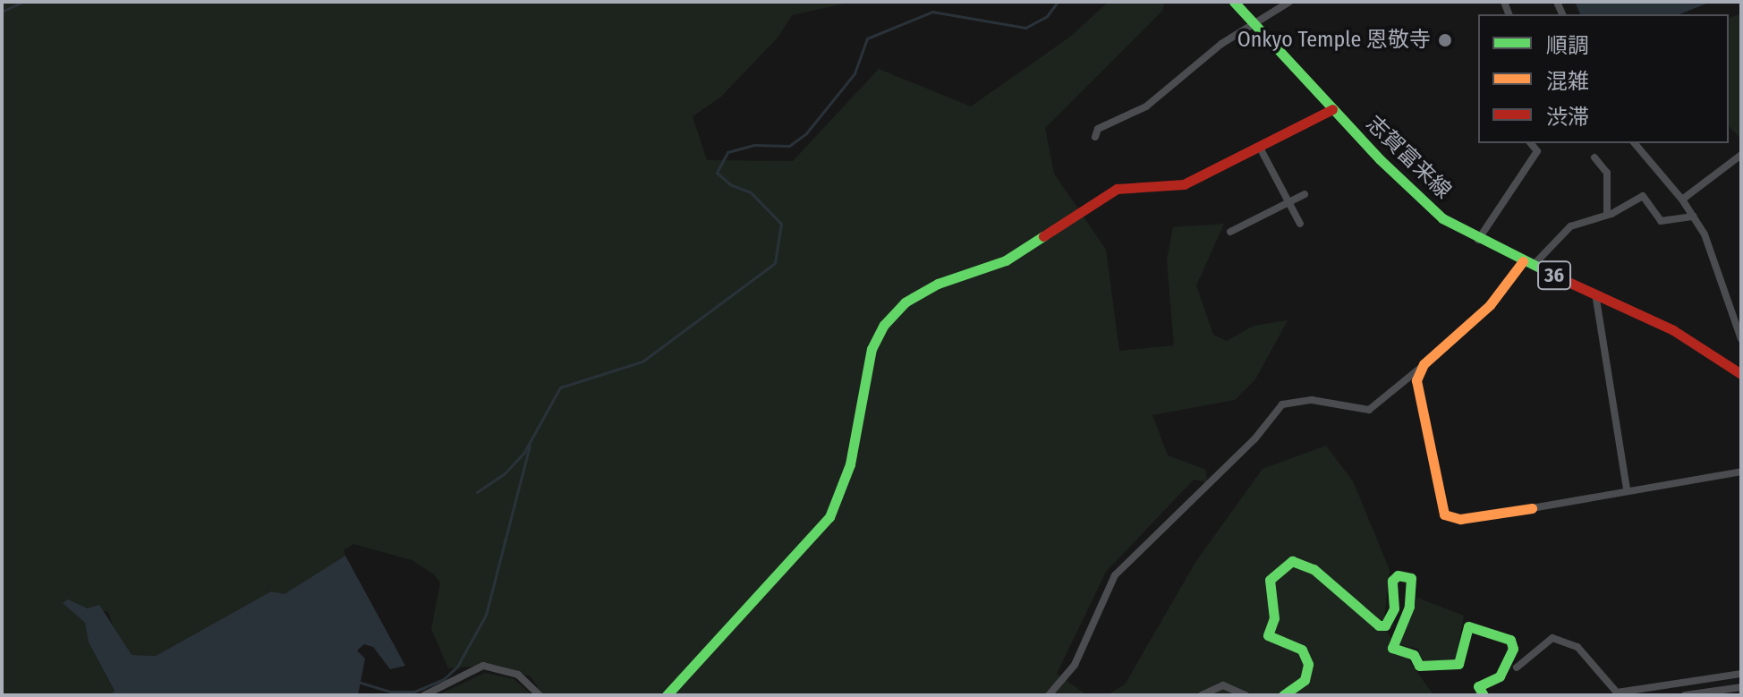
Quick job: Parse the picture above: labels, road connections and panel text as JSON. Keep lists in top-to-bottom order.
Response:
{
  "streets": {
    "street": ["志賀富来線", "36"]
  },
  "places": ["Onkyo Temple 恩敬寺"],
  "legend": ["順調", "混雑", "渋滞"]
}
